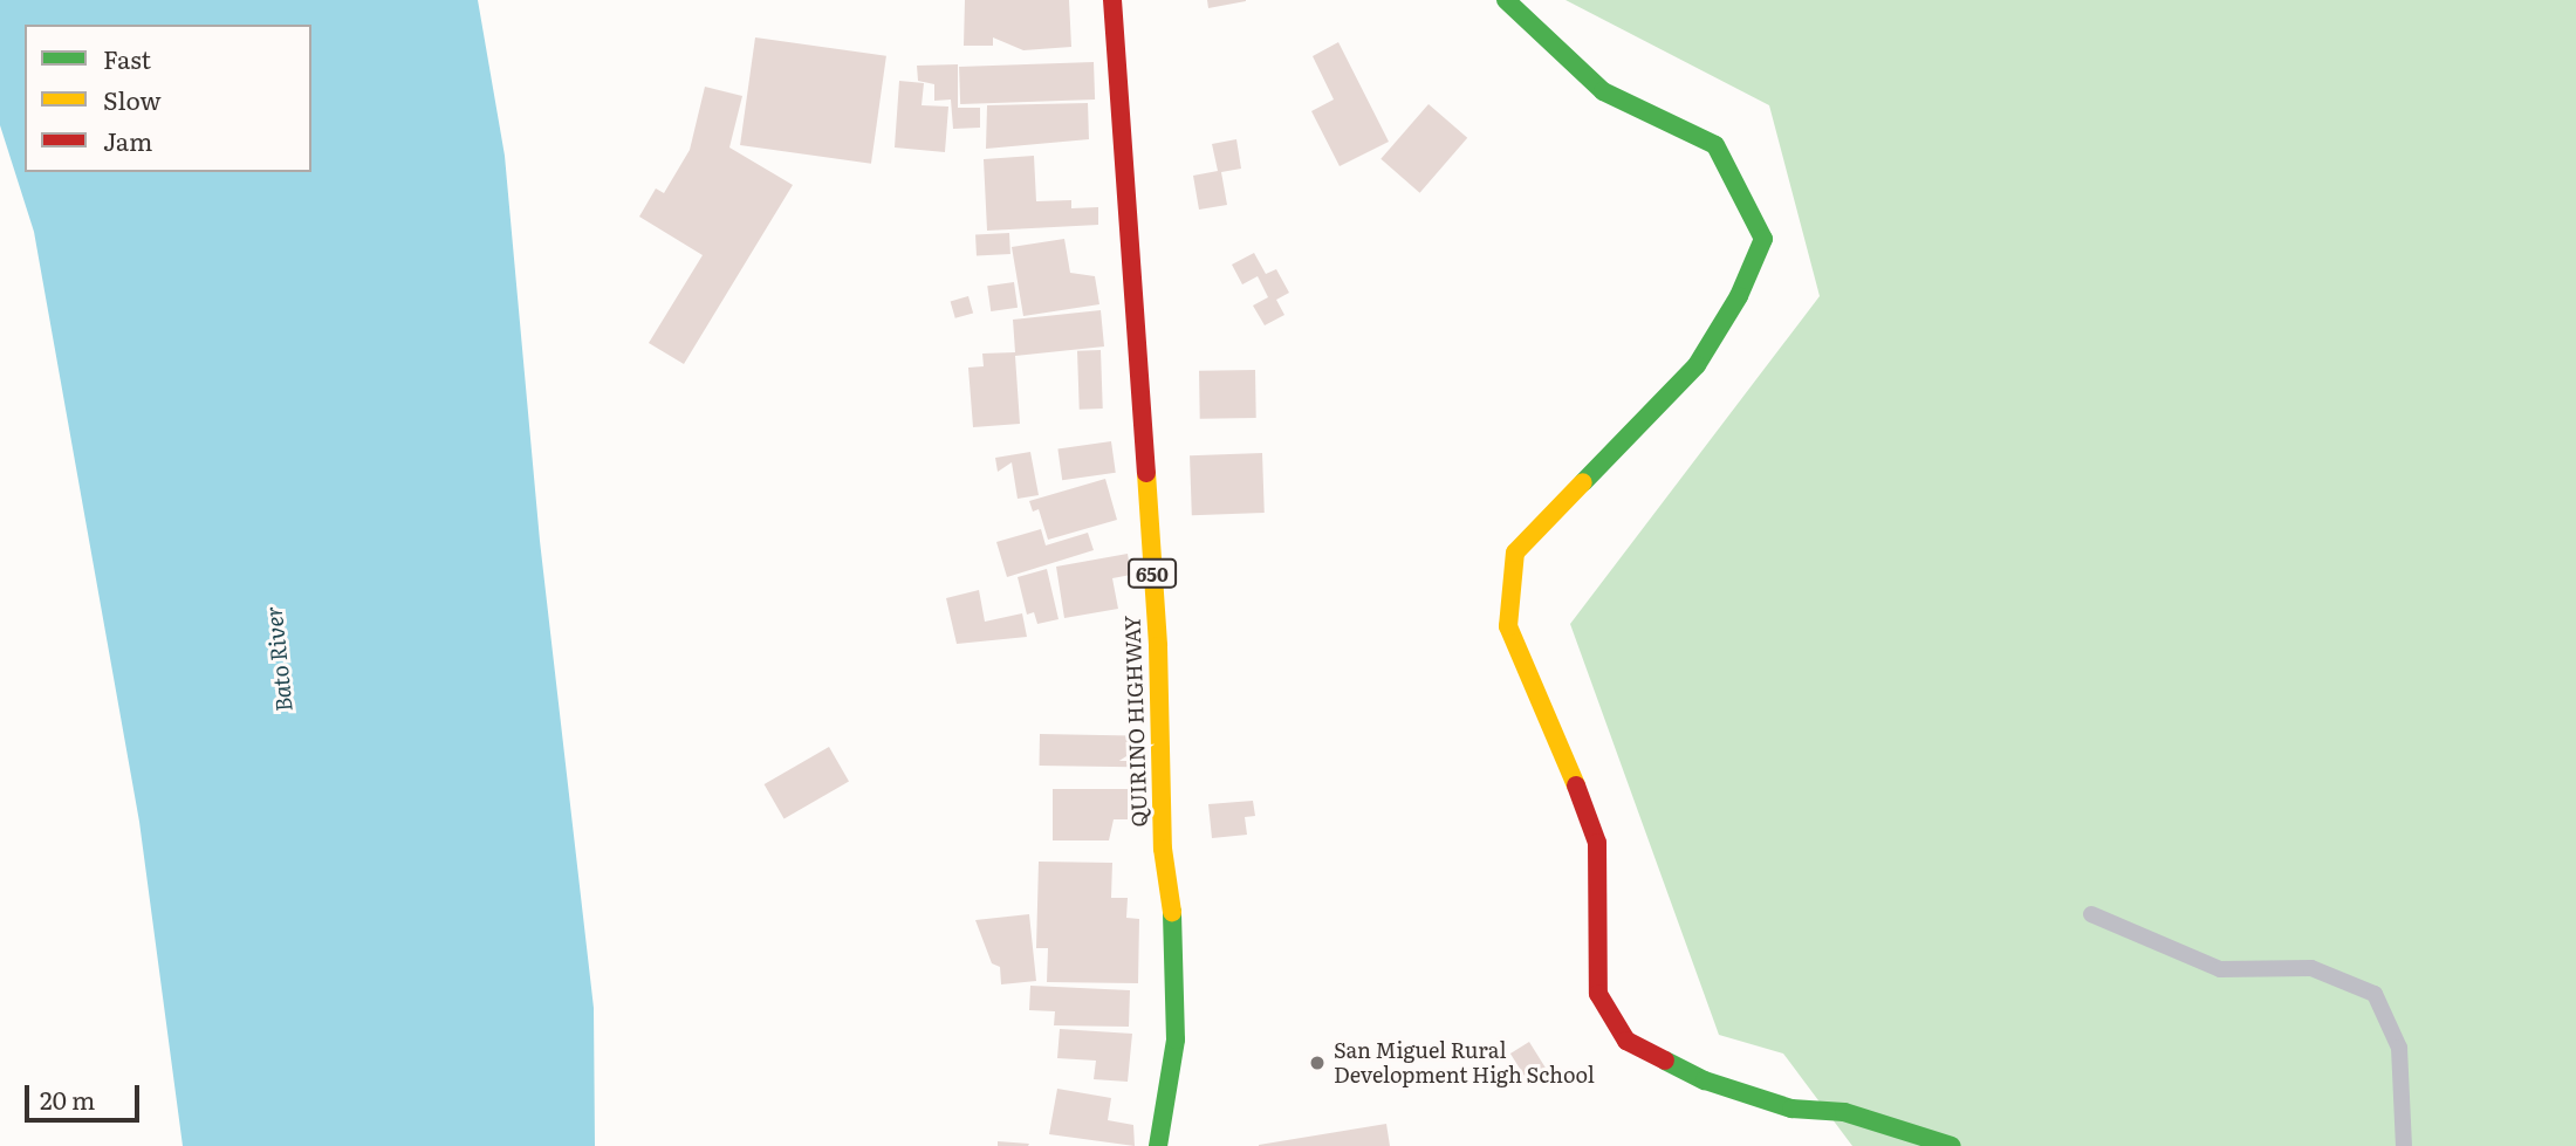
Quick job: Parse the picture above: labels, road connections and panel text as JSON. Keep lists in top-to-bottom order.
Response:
{
  "streets": {
    "street": ["650", "QUIRINO HIGHWAY"]
  },
  "water": ["Bato River"],
  "places": ["San Miguel Rural Development High School"],
  "legend": ["Fast", "Slow", "Jam"],
  "scale_bar": "20 m"
}
